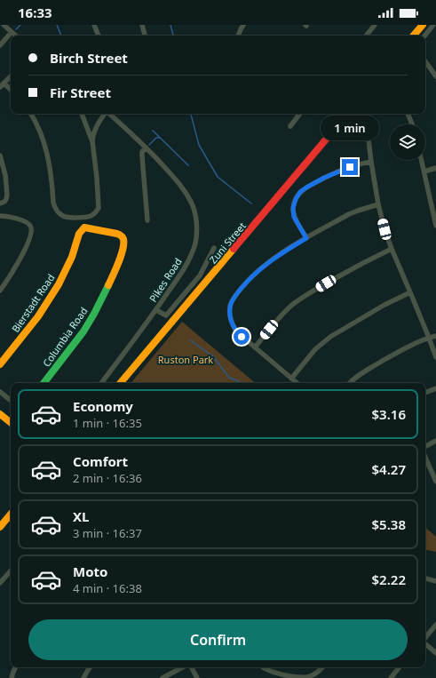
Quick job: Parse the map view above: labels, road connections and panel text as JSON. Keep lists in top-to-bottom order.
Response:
{
  "streets": {
    "street": [
      "Zuni Street",
      "Pikes Road",
      "Bierstadt Road",
      "Columbia Road"
    ]
  },
  "crossings": [
    ["Bierstadt Road", "Columbia Road"]
  ],
  "parks": ["Ruston Park"],
  "page": {
    "status": "16:33",
    "banner": ["Birch Street", "Fir Street"],
    "bubble": "1 min",
    "list": [
      {
        "name": "Economy",
        "note": "1 min · 16:35",
        "value": "$3.16"
      },
      {
        "name": "Comfort",
        "note": "2 min · 16:36",
        "value": "$4.27"
      },
      {
        "name": "XL",
        "note": "3 min · 16:37",
        "value": "$5.38"
      },
      {
        "name": "Moto",
        "note": "4 min · 16:38",
        "value": "$2.22"
      }
    ],
    "buttons": "Confirm"
  }
}
